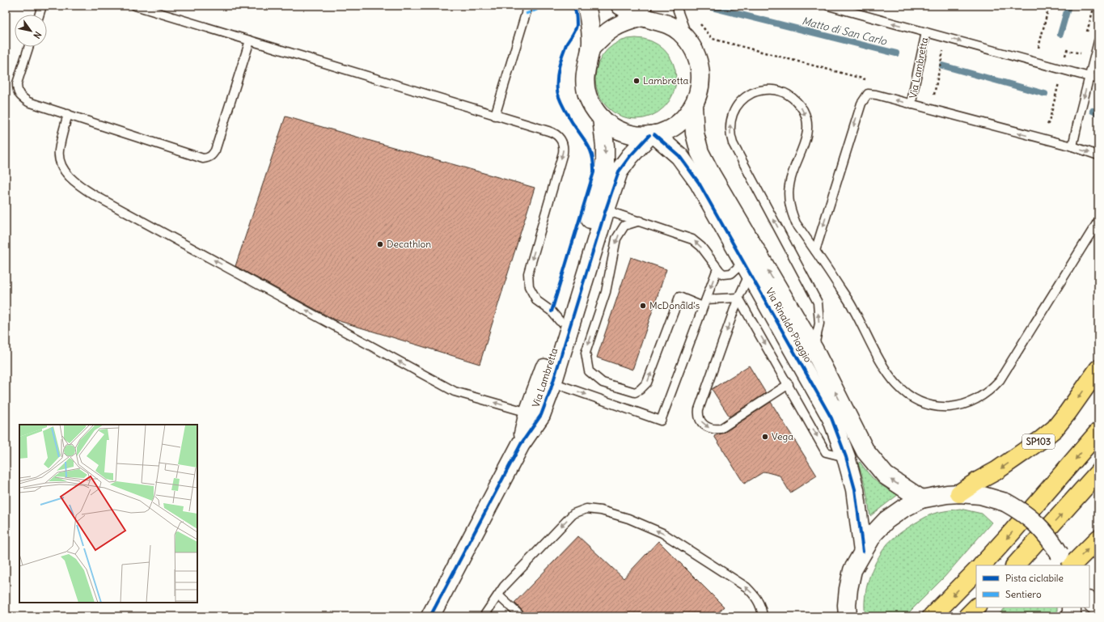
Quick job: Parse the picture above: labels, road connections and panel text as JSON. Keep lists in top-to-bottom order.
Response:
{
  "streets": {
    "highway": ["SP103"],
    "street": ["Via Lambretta", "Via Rinaldo Piaggio"]
  },
  "crossings": [
    ["Via Lambretta", "Via Rinaldo Piaggio"]
  ],
  "water": ["Matto di San Carlo"],
  "places": [
    "Lambretta",
    "Decathlon",
    "McDonald's",
    "Vega"
  ],
  "legend": ["Pista ciclabile", "Sentiero"],
  "north": "bottom right"
}
